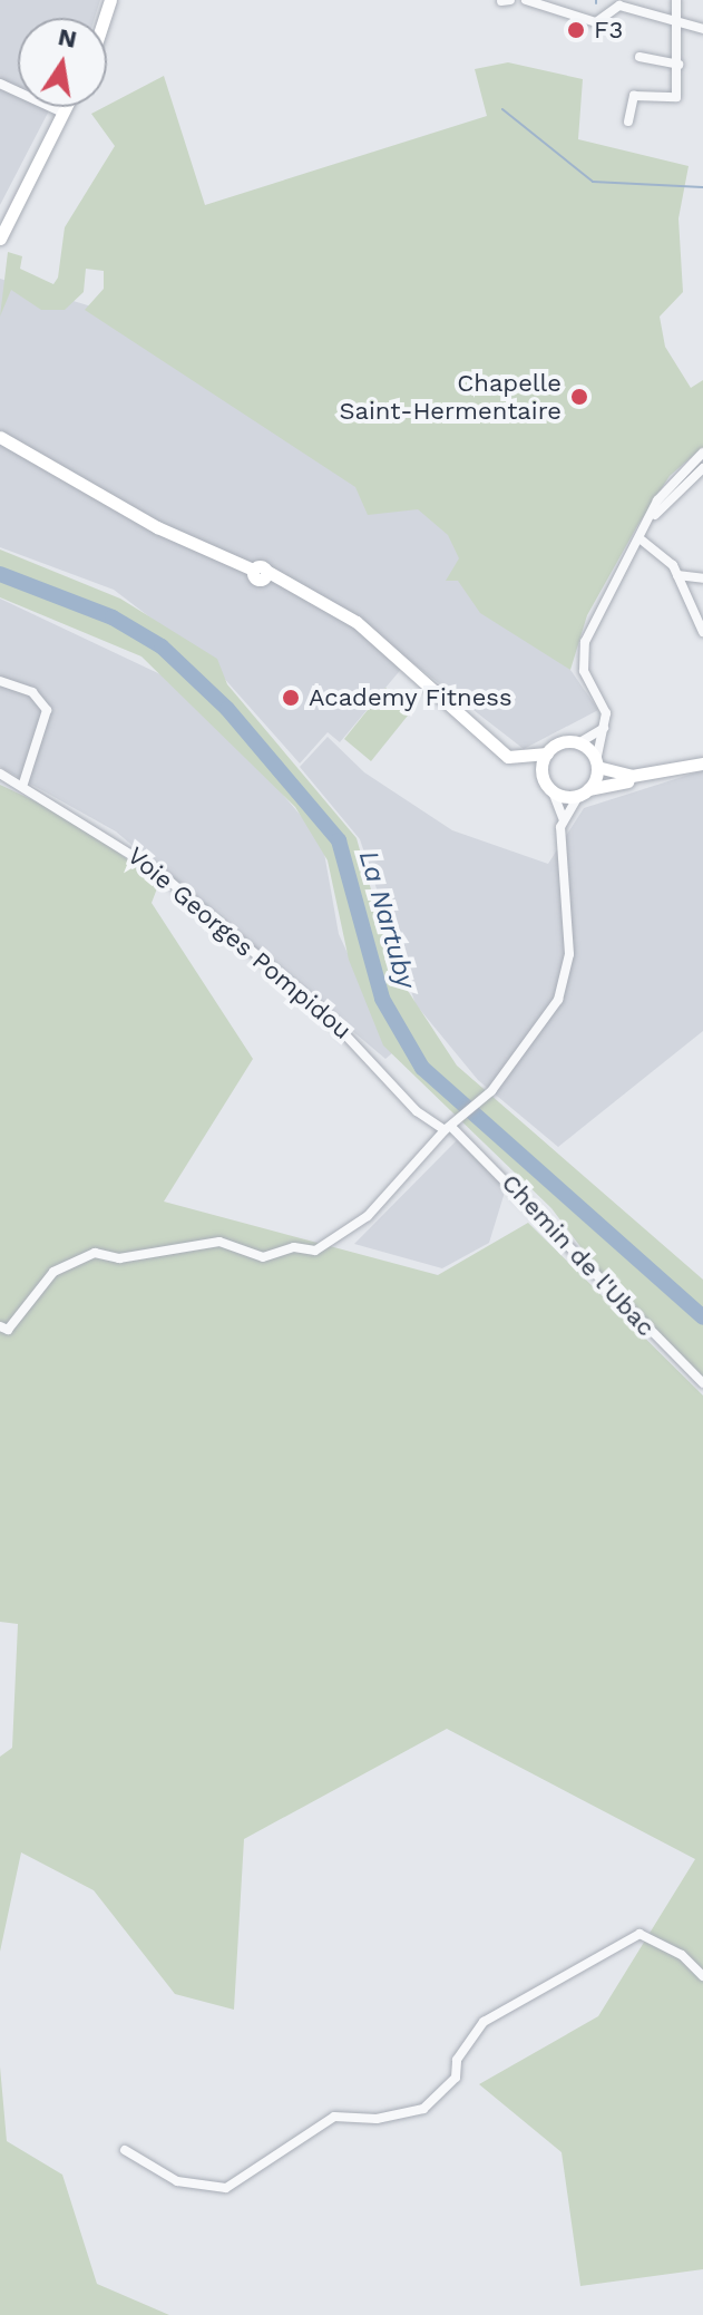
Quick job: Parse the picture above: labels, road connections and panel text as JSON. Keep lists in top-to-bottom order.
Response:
{
  "streets": {
    "street": ["Voie Georges Pompidou", "Chemin de l'Ubac"]
  },
  "crossings": [
    ["Voie Georges Pompidou", "Chemin de l'Ubac"]
  ],
  "water": ["La Nartuby"],
  "places": ["F3", "Chapelle Saint-Hermentaire", "Academy Fitness"],
  "north": "top"
}
